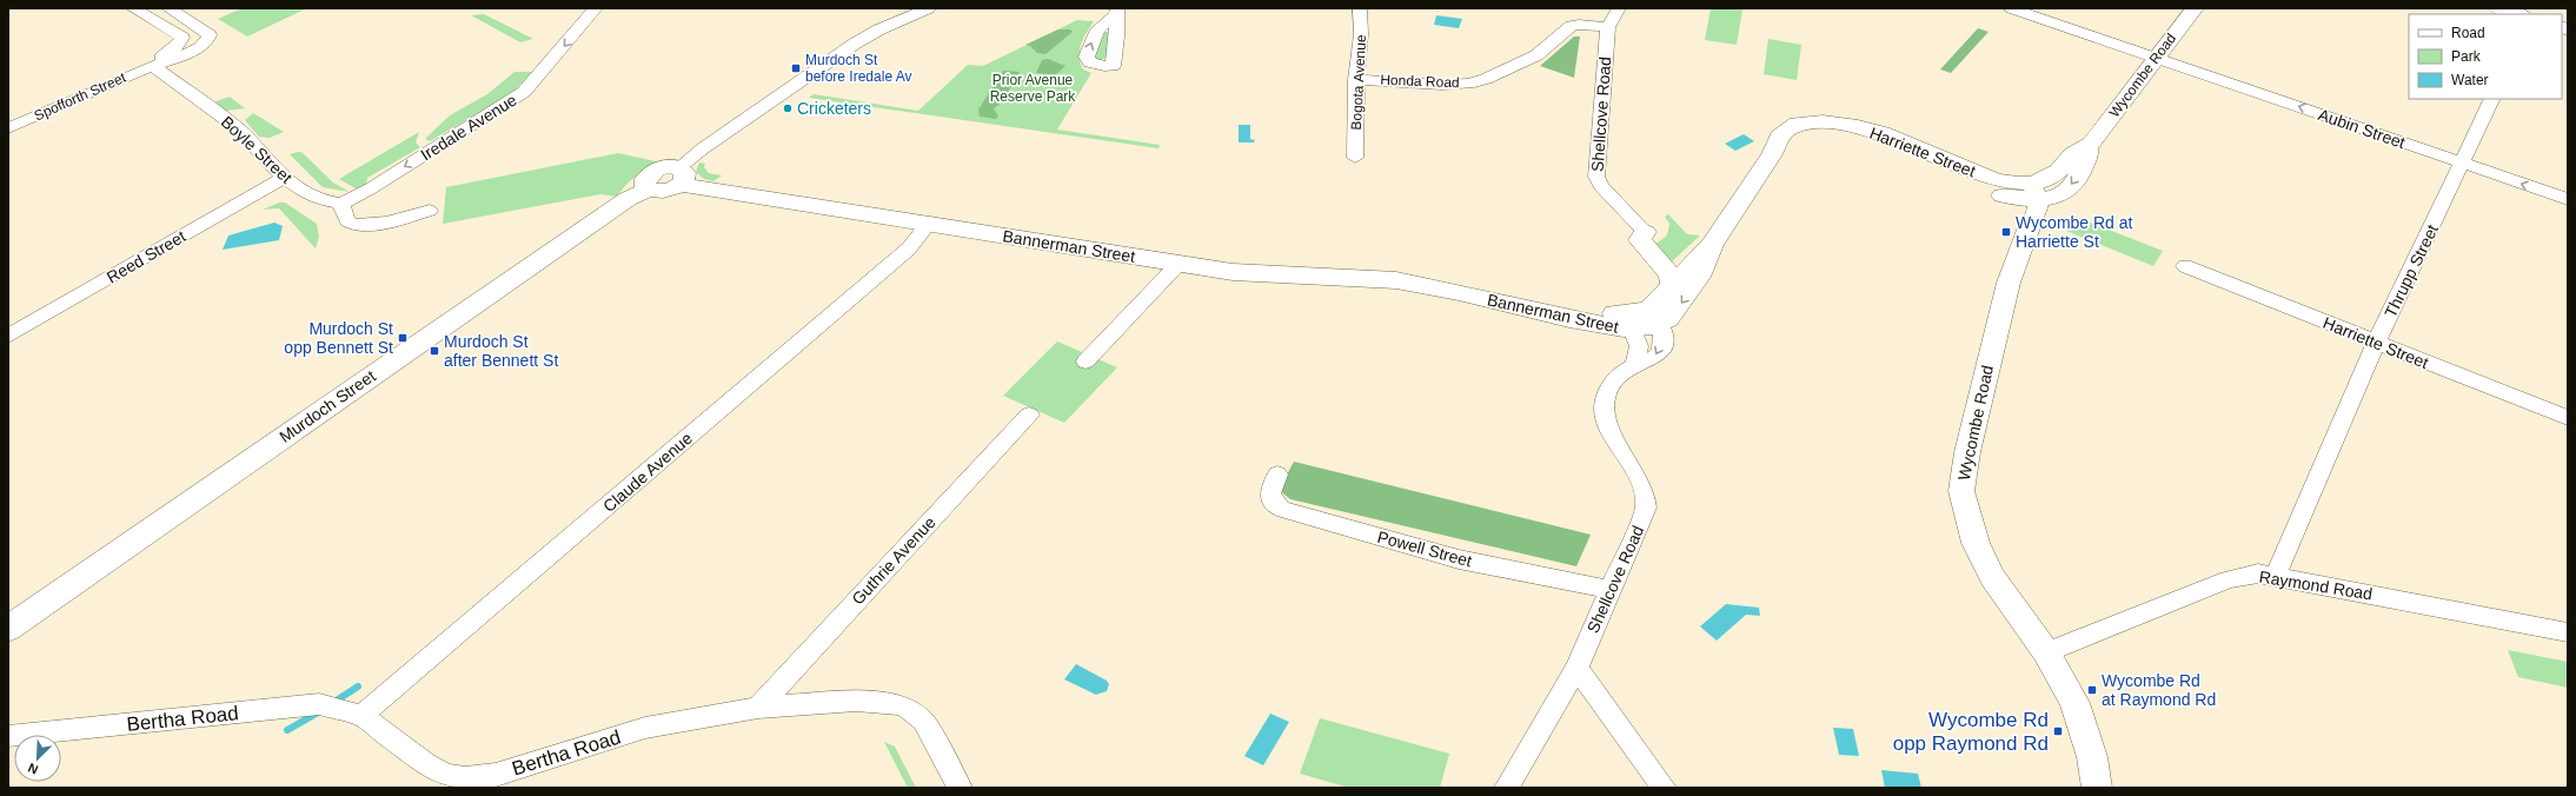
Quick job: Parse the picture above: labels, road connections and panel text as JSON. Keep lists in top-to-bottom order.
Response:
{
  "streets": {
    "main road": [
      "Wycombe Road",
      "Harriette Street",
      "Bannerman Street",
      "Murdoch Street"
    ],
    "street": [
      "Honda Road",
      "Bogota Avenue",
      "Spofforth Street",
      "Shellcove Road",
      "Iredale Avenue",
      "Aubin Street",
      "Boyle Street",
      "Reed Street",
      "Thrupp Street",
      "Claude Avenue",
      "Powell Street",
      "Guthrie Avenue",
      "Raymond Road",
      "Bertha Road"
    ]
  },
  "crossings": [
    ["Wycombe Road", "Aubin Street"],
    ["Wycombe Road", "Harriette Street"],
    ["Wycombe Road", "Raymond Road"],
    ["Honda Road", "Bogota Avenue"],
    ["Honda Road", "Shellcove Road"],
    ["Spofforth Street", "Boyle Street"],
    ["Shellcove Road", "Harriette Street"],
    ["Shellcove Road", "Bannerman Street"],
    ["Shellcove Road", "Powell Street"],
    ["Iredale Avenue", "Boyle Street"],
    ["Aubin Street", "Thrupp Street"],
    ["Boyle Street", "Reed Street"],
    ["Harriette Street", "Bannerman Street"],
    ["Harriette Street", "Thrupp Street"],
    ["Bannerman Street", "Murdoch Street"],
    ["Bannerman Street", "Claude Avenue"],
    ["Thrupp Street", "Raymond Road"],
    ["Claude Avenue", "Bertha Road"],
    ["Guthrie Avenue", "Bertha Road"]
  ],
  "one_way": ["Iredale Avenue", "Aubin Street"],
  "parks": ["Prior Avenue Reserve Park"],
  "places": {
    "transit": [
      "Murdoch St before Iredale Av",
      "Wycombe Rd at Harriette St",
      "Murdoch St opp Bennett St",
      "Murdoch St after Bennett St",
      "Wycombe Rd at Raymond Rd",
      "Wycombe Rd opp Raymond Rd"
    ],
    "other": ["Cricketers"]
  },
  "legend": ["Road", "Park", "Water"],
  "north": "bottom left"
}
